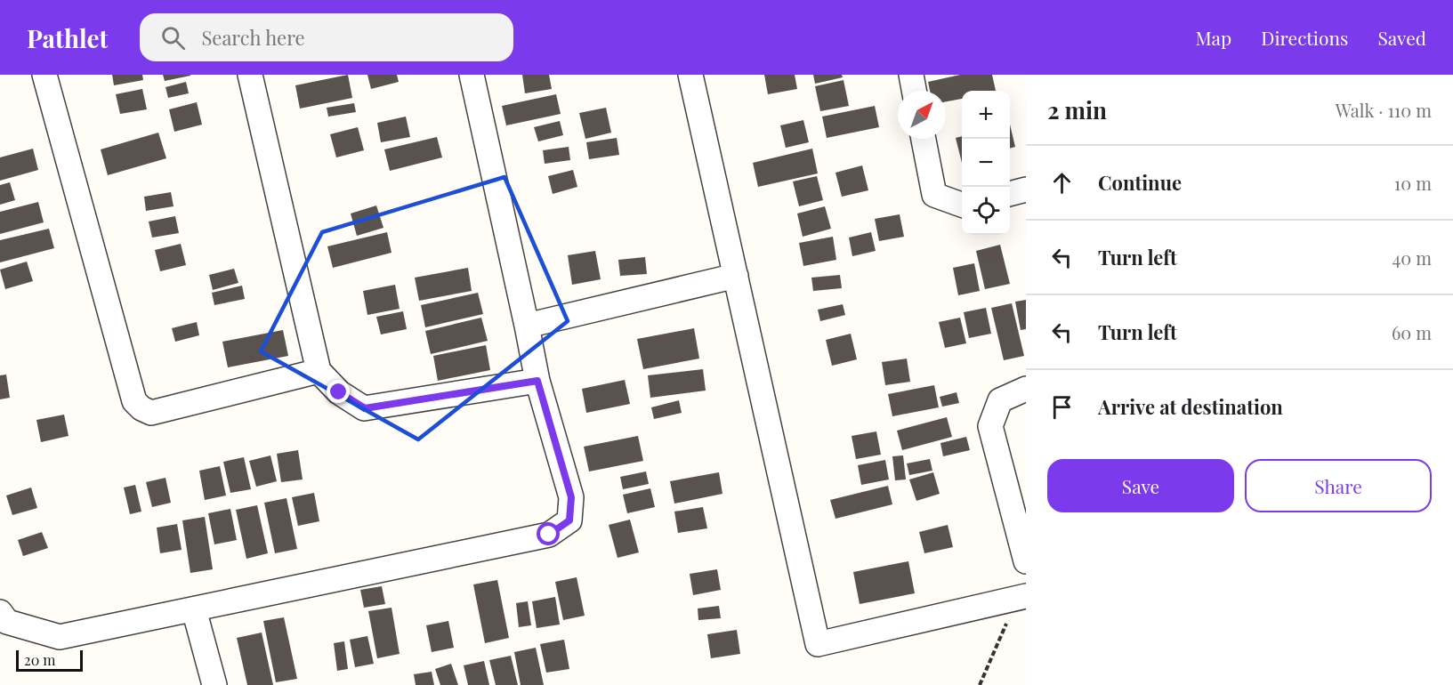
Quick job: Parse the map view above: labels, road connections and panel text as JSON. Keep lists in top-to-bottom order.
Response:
{
  "scale_bar": "20 m",
  "north": "top right",
  "page": {
    "header": "Pathlet",
    "search": "Search here",
    "nav": ["Map", "Directions", "Saved"],
    "heading": ["2 min", "Walk · 110 m"],
    "map_buttons": ["+", "−"],
    "list": [
      ["Continue", "10 m"],
      ["Turn left", "40 m"],
      ["Turn left", "60 m"],
      "Arrive at destination"
    ],
    "buttons": ["Save", "Share"],
    "scale": "20 m"
  }
}
